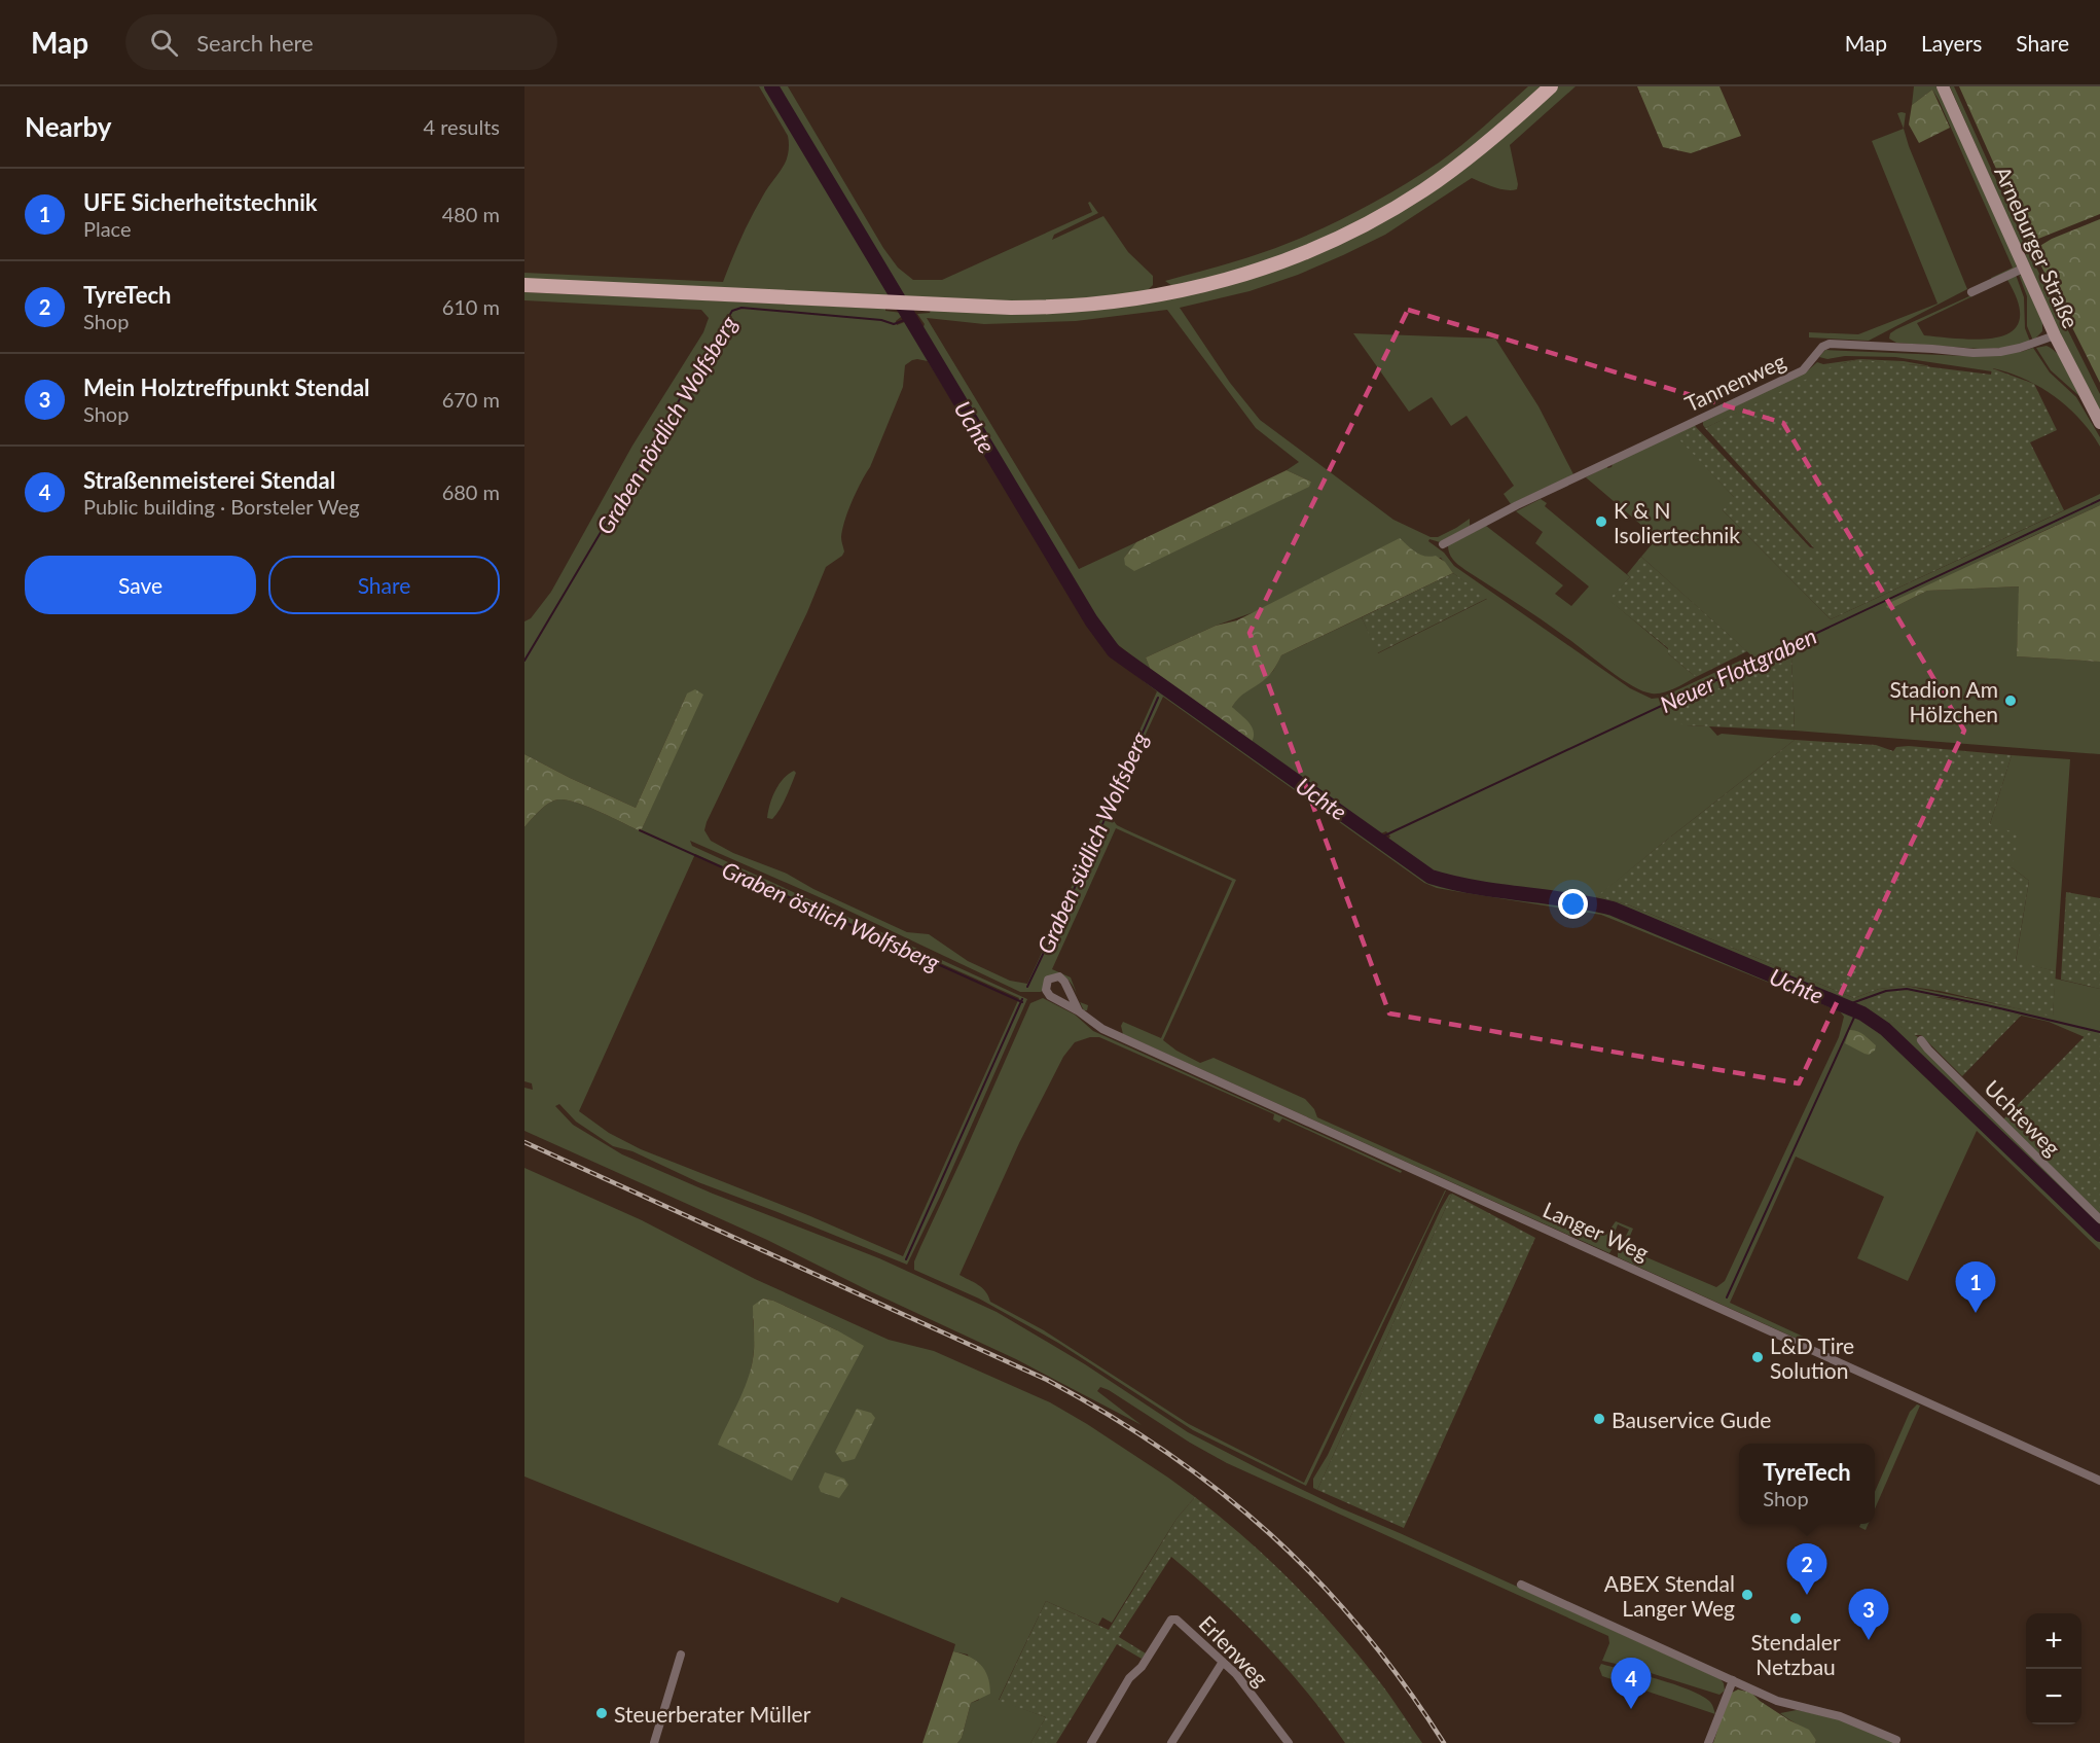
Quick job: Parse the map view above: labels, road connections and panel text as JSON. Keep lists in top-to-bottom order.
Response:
{
  "streets": {
    "main road": ["Arneburger Straße"],
    "street": [
      "Tannenweg",
      "Uchteweg",
      "Langer Weg",
      "Erlenweg"
    ]
  },
  "crossings": [
    ["Arneburger Straße", "Tannenweg"]
  ],
  "water": [
    "Graben nördlich Wolfsberg",
    "Uchte",
    "Neuer Flottgraben",
    "Graben südlich Wolfsberg",
    "Graben östlich Wolfsberg"
  ],
  "places": [
    "K & N Isoliertechnik",
    "Stadion Am Hölzchen",
    "L&D Tire Solution",
    "Bauservice Gude",
    "ABEX Stendal Langer Weg",
    "Stendaler Netzbau",
    "Steuerberater Müller"
  ],
  "page": {
    "header": "Map",
    "search": "Search here",
    "nav": ["Map", "Layers", "Share"],
    "heading": ["Nearby", "4 results"],
    "list": [
      {
        "mark": "1",
        "name": "UFE Sicherheitstechnik",
        "note": "Place",
        "value": "480 m"
      },
      {
        "mark": "2",
        "name": "TyreTech",
        "note": "Shop",
        "value": "610 m"
      },
      {
        "mark": "3",
        "name": "Mein Holztreffpunkt Stendal",
        "note": "Shop",
        "value": "670 m"
      },
      {
        "mark": "4",
        "name": "Straßenmeisterei Stendal",
        "note": "Public building · Borsteler Weg",
        "value": "680 m"
      }
    ],
    "buttons": ["Save", "Share"],
    "pins": [
      "1",
      "2",
      "3",
      "4"
    ],
    "popup": ["TyreTech", "Shop"],
    "map_buttons": ["+", "−"]
  }
}
